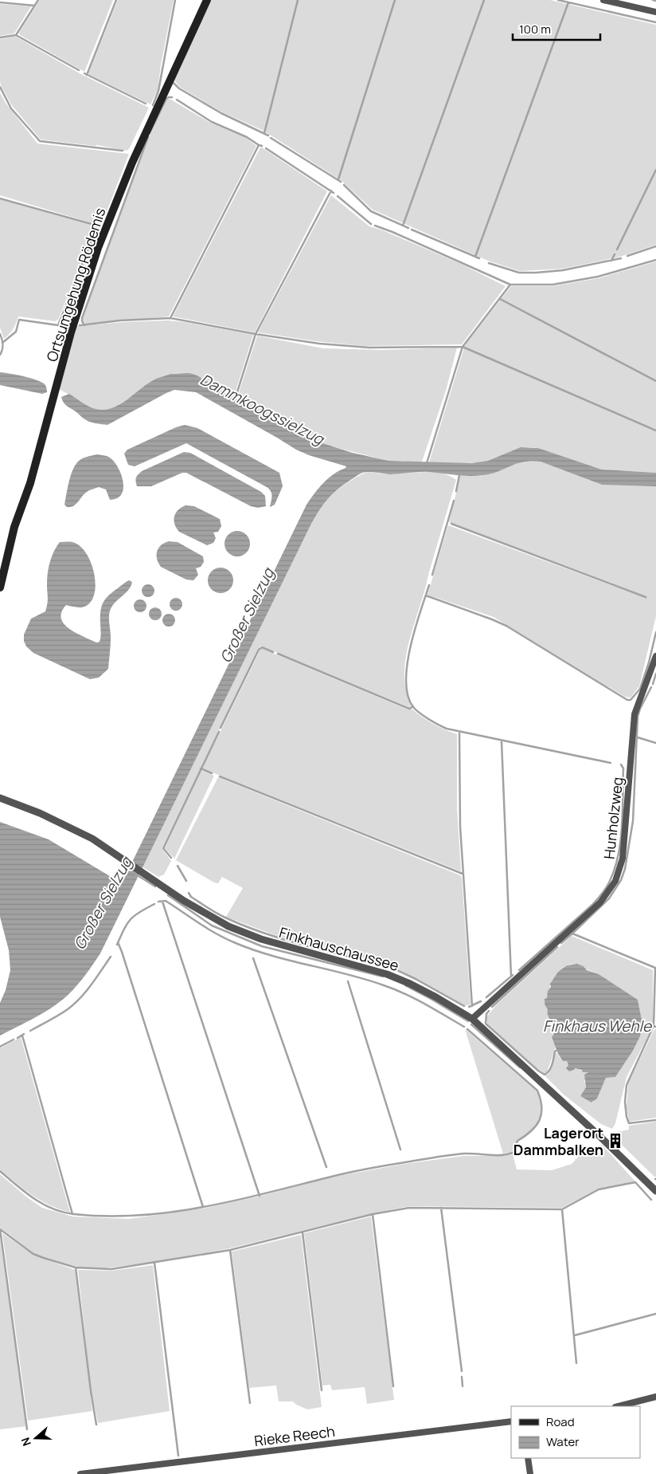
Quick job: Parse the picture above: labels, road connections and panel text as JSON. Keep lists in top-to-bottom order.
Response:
{
  "streets": {
    "main road": ["Ortsumgehung Rödemis"],
    "street": ["Hunholzweg", "Finkhauschaussee", "Rieke Reech"]
  },
  "crossings": [
    ["Hunholzweg", "Finkhauschaussee"]
  ],
  "water": ["Dammkoogssielzug", "Großer Sielzug", "Finkhaus Wehle"],
  "places": {
    "building": ["Lagerort Dammbalken"]
  },
  "legend": ["Road", "Water"],
  "scale_bar": "100 m",
  "north": "left"
}
